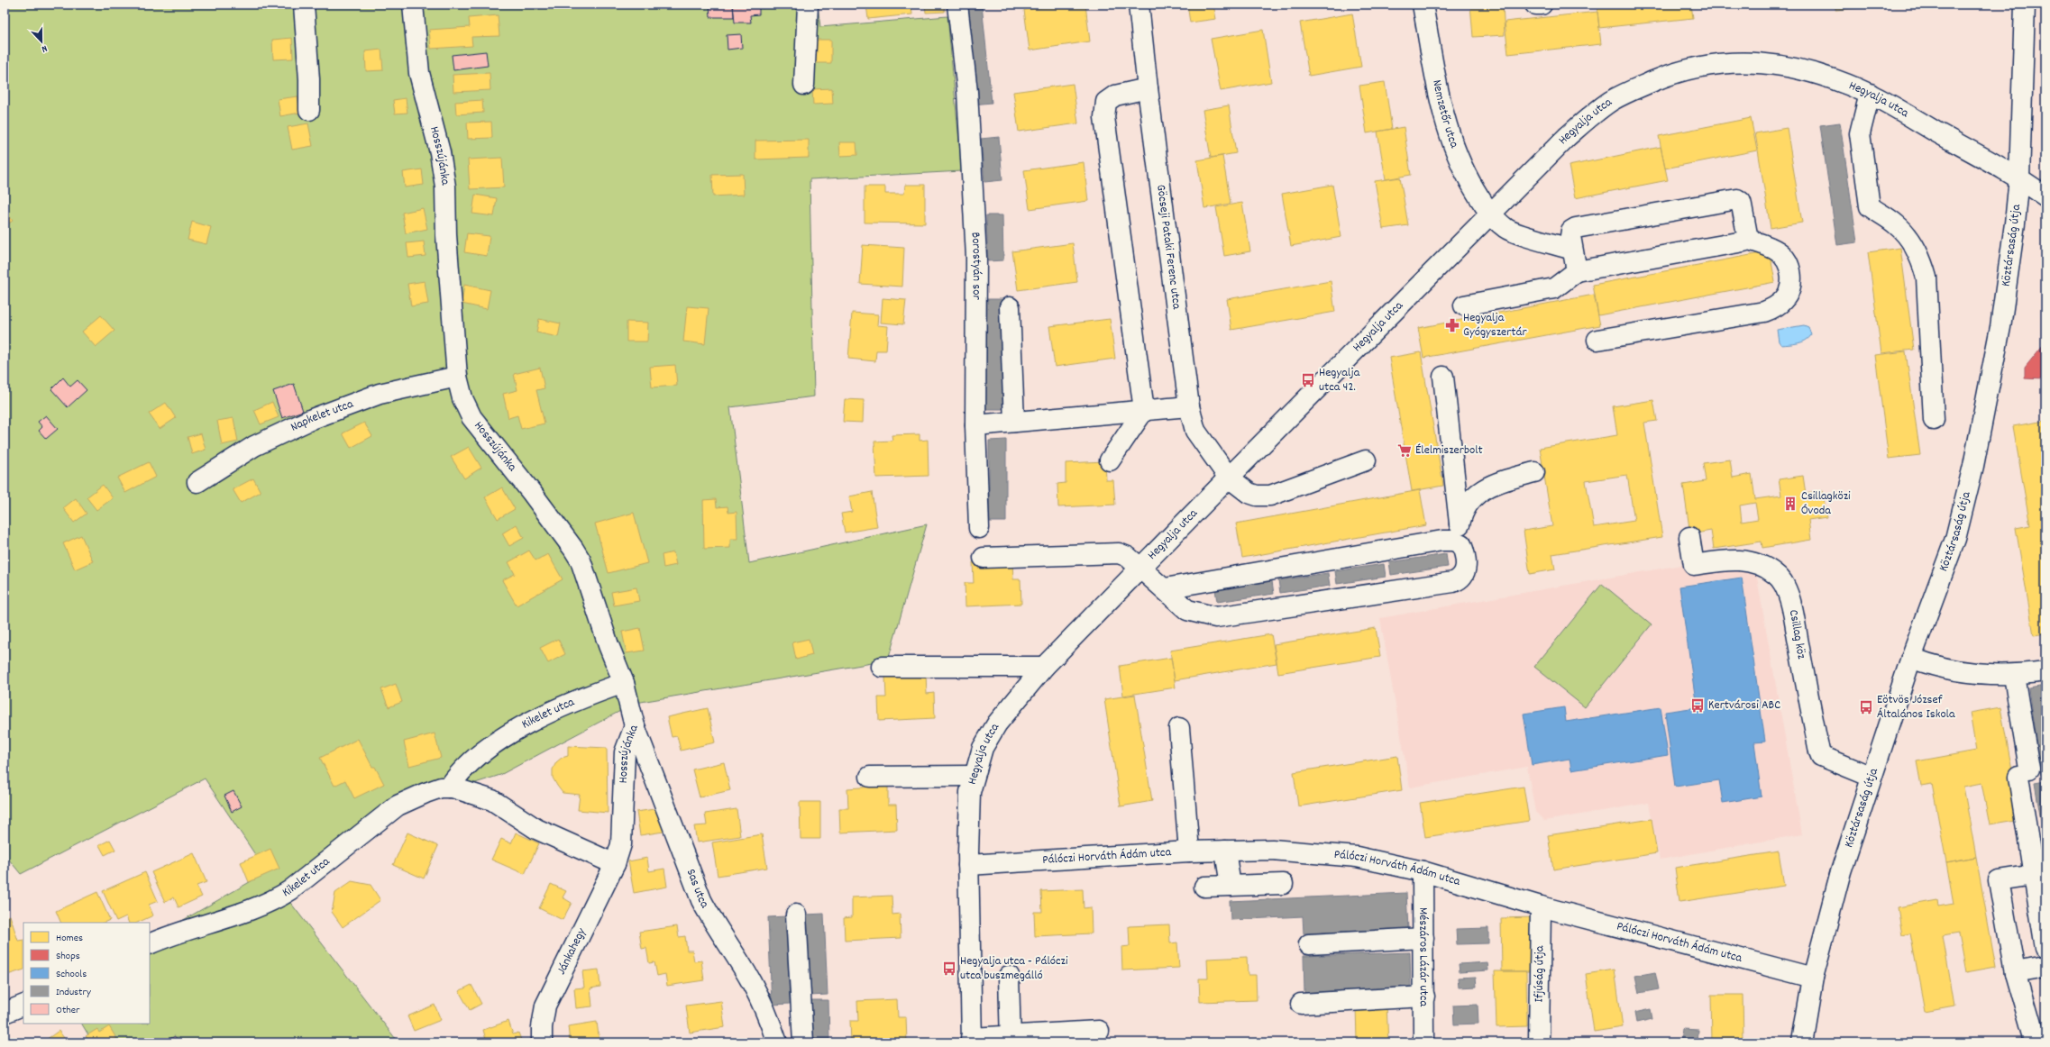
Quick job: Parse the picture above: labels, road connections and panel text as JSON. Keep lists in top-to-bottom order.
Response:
{
  "streets": {
    "street": [
      "Hegyalja utca",
      "Nemzetőr utca",
      "Hosszújánka",
      "Köztársaság útja",
      "Göcseji Pataki Ferenc utca",
      "Borostyán sor",
      "Napkelet utca",
      "Csillag köz",
      "Kikelet utca",
      "Pálóczi Horváth Ádám utca",
      "Sas utca",
      "Jánkahegy",
      "Mészáros Lázár utca",
      "Ifjúság útja"
    ]
  },
  "crossings": [
    ["Hegyalja utca", "Nemzetőr utca"],
    ["Hegyalja utca", "Köztársaság útja"],
    ["Hegyalja utca", "Göcseji Pataki Ferenc utca"],
    ["Hegyalja utca", "Pálóczi Horváth Ádám utca"],
    ["Hosszújánka", "Napkelet utca"],
    ["Hosszújánka", "Kikelet utca"],
    ["Hosszújánka", "Sas utca"],
    ["Hosszújánka", "Jánkahegy"],
    ["Köztársaság útja", "Csillag köz"],
    ["Köztársaság útja", "Pálóczi Horváth Ádám utca"],
    ["Kikelet utca", "Jánkahegy"],
    ["Pálóczi Horváth Ádám utca", "Mészáros Lázár utca"],
    ["Pálóczi Horváth Ádám utca", "Ifjúság útja"]
  ],
  "places": {
    "pharmacy": ["Hegyalja Gyógyszertár"],
    "bus stop": [
      "Hegyalja utca 42.",
      "Kertvárosi ABC",
      "Eötvös József Általános Iskola",
      "Hegyalja utca - Pálóczi utca buszmegálló"
    ],
    "supermarket": ["Élelmiszerbolt"],
    "building": ["Csillagközi Óvoda"]
  },
  "legend": [
    "Homes",
    "Shops",
    "Schools",
    "Industry",
    "Other"
  ],
  "north": "bottom"
}
